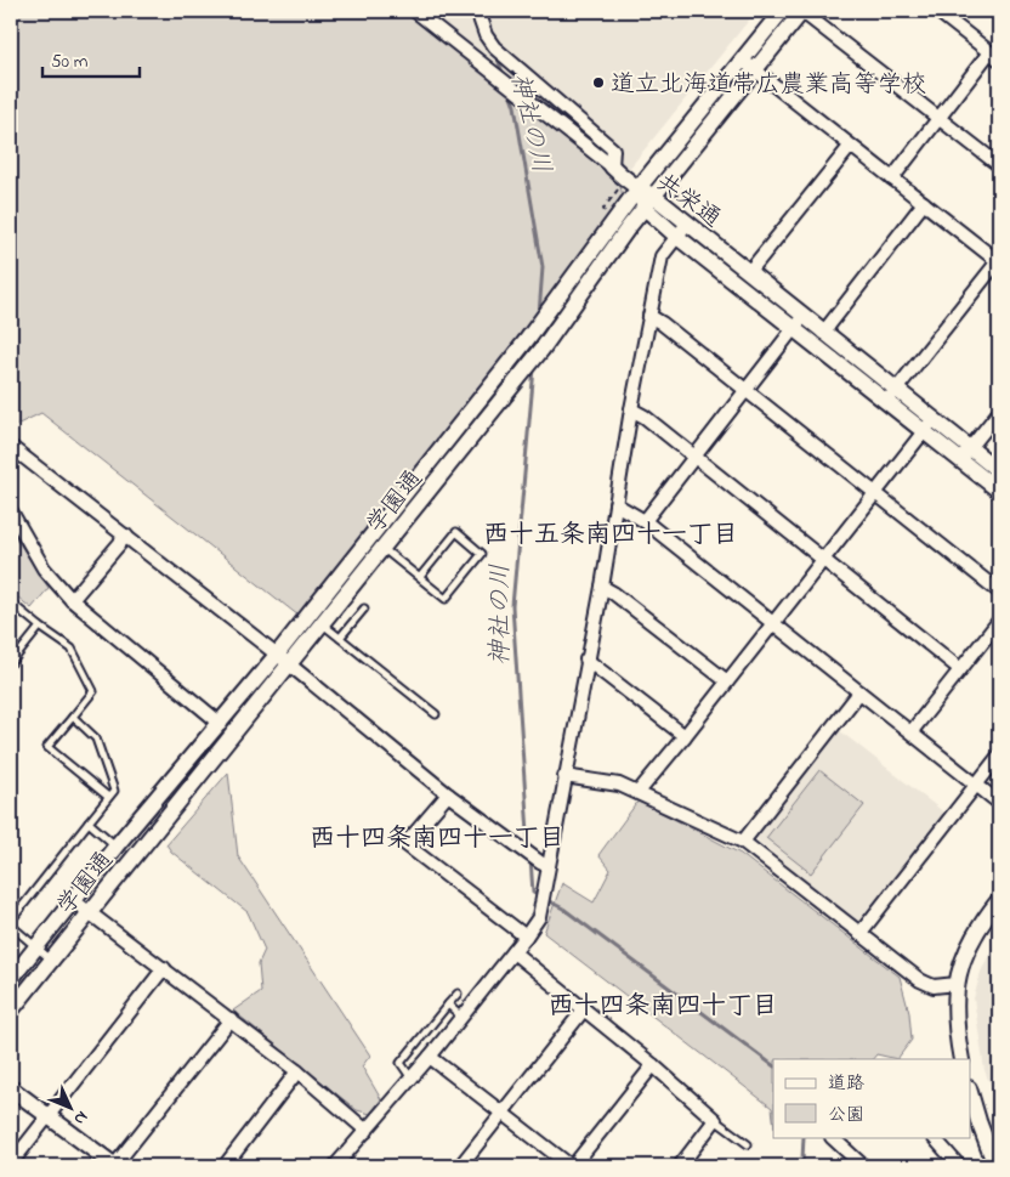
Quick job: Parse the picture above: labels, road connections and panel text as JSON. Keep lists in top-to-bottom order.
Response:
{
  "streets": {
    "street": ["共栄通", "学園通"]
  },
  "crossings": [
    ["共栄通", "学園通"]
  ],
  "districts": ["西十五条南四十一丁目", "西十四条南四十一丁目", "西十四条南四十丁目"],
  "water": ["神社の川"],
  "places": ["道立北海道帯広農業高等学校"],
  "legend": ["道路", "公園"],
  "scale_bar": "50 m",
  "north": "bottom right"
}
